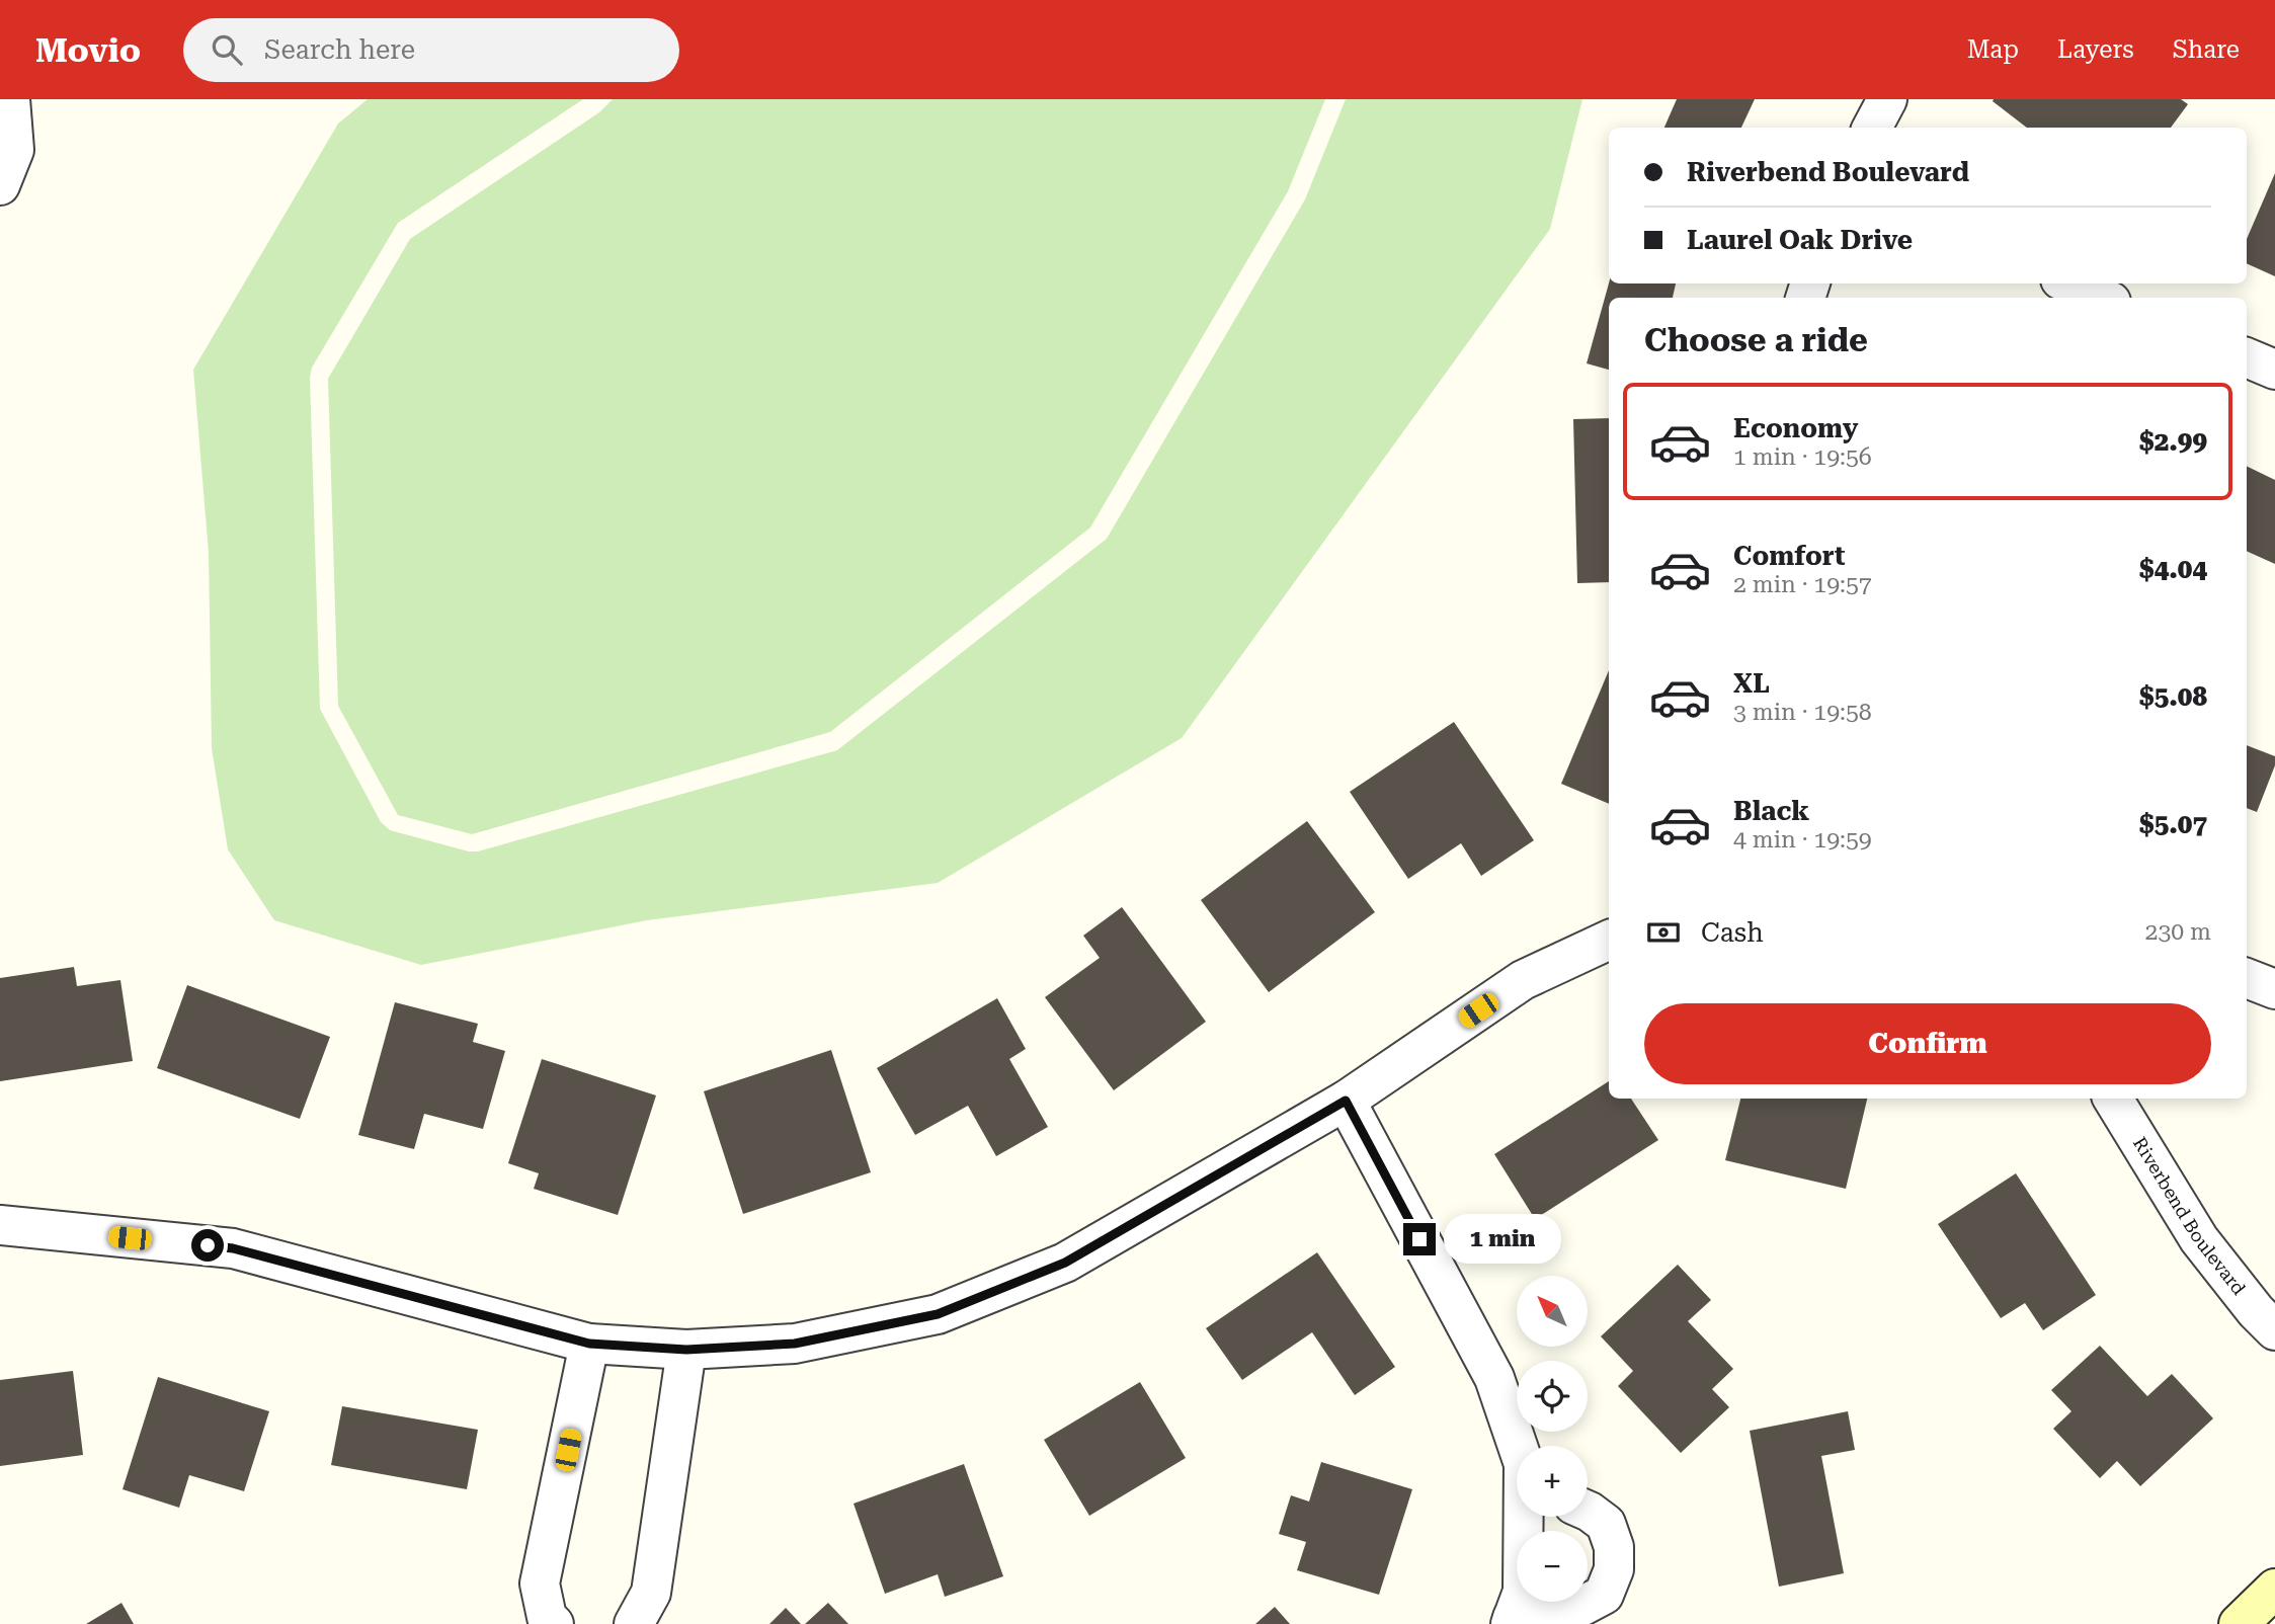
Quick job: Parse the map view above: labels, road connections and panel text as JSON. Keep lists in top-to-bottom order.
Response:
{
  "streets": {
    "street": ["Riverbend Boulevard"]
  },
  "north": "top left",
  "page": {
    "header": "Movio",
    "search": "Search here",
    "nav": ["Map", "Layers", "Share"],
    "banner": ["Riverbend Boulevard", "Laurel Oak Drive"],
    "heading": "Choose a ride",
    "list": [
      {
        "name": "Economy",
        "note": "1 min · 19:56",
        "value": "$2.99"
      },
      {
        "name": "Comfort",
        "note": "2 min · 19:57",
        "value": "$4.04"
      },
      {
        "name": "XL",
        "note": "3 min · 19:58",
        "value": "$5.08"
      },
      {
        "name": "Black",
        "note": "4 min · 19:59",
        "value": "$5.07"
      }
    ],
    "pay": ["Cash", "230 m"],
    "buttons": "Confirm",
    "bubble": "1 min",
    "map_buttons": ["+", "−"]
  }
}
